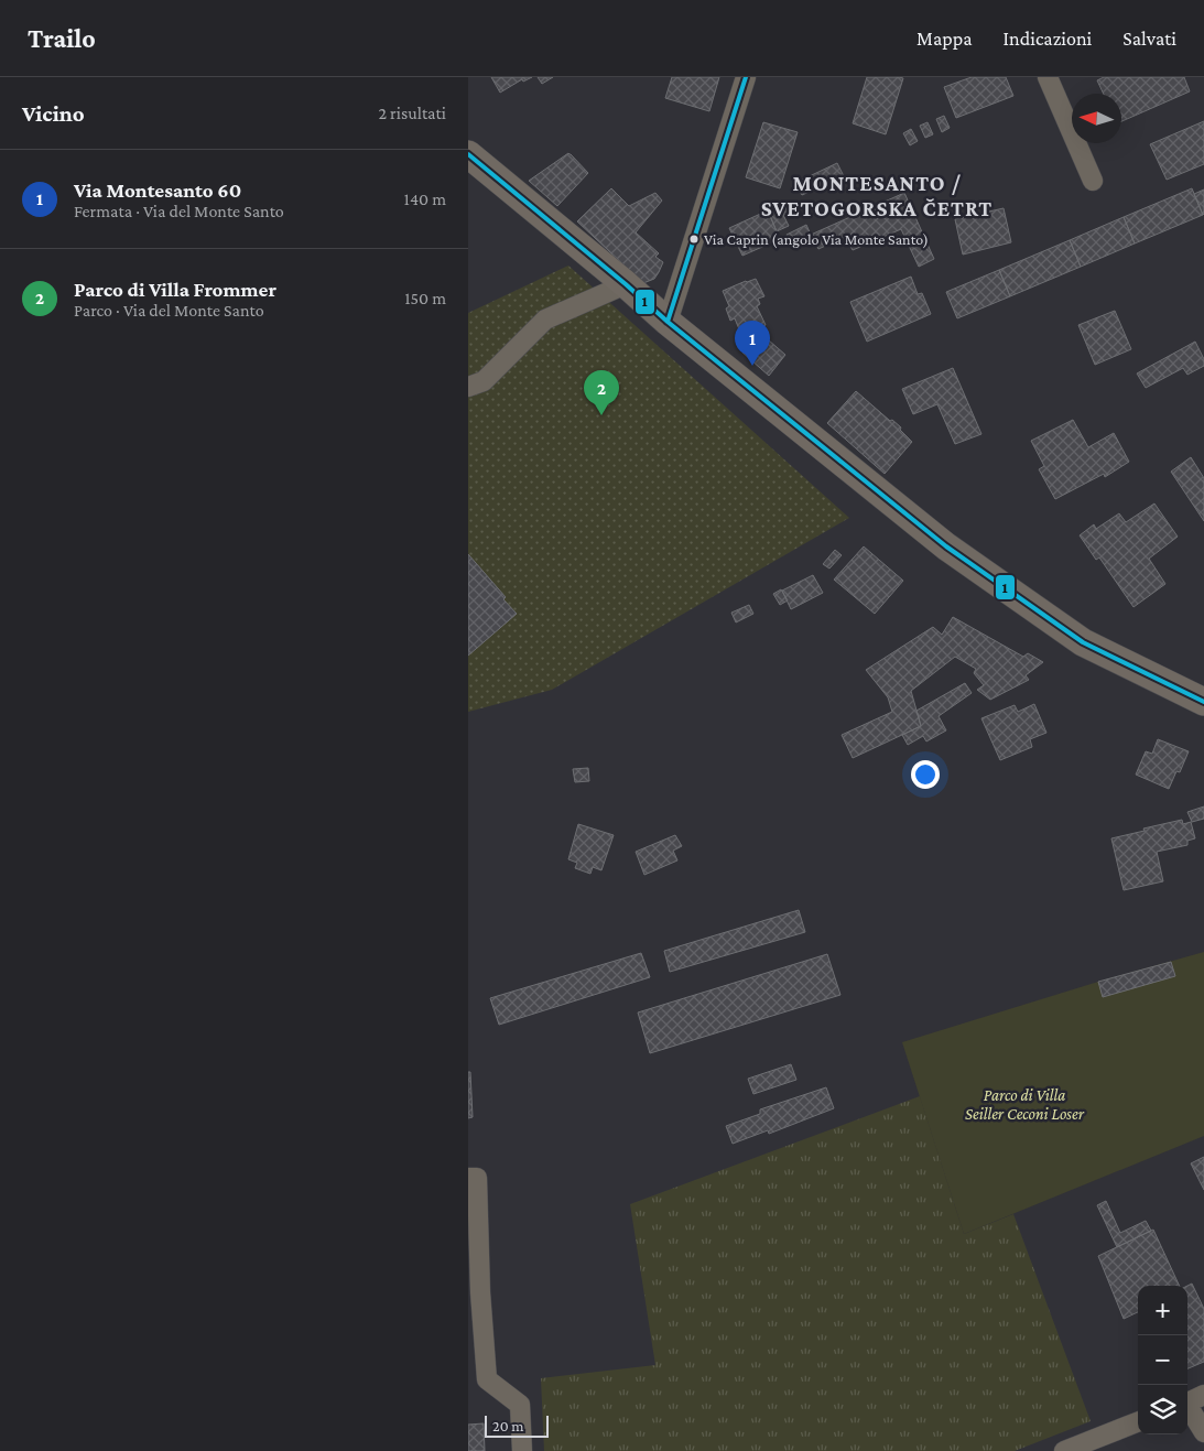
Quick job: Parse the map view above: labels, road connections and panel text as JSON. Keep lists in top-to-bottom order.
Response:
{
  "districts": ["MONTESANTO / SVETOGORSKA ČETRT"],
  "parks": ["Parco di Villa Seiller Ceconi Loser"],
  "places": ["Via Caprin (angolo Via Monte Santo)"],
  "lines": ["transit line 1"],
  "scale_bar": "20 m",
  "north": "left",
  "page": {
    "header": "Trailo",
    "nav": ["Mappa", "Indicazioni", "Salvati"],
    "heading": ["Vicino", "2 risultati"],
    "list": [
      {
        "mark": "1",
        "name": "Via Montesanto 60",
        "note": "Fermata · Via del Monte Santo",
        "value": "140 m"
      },
      {
        "mark": "2",
        "name": "Parco di Villa Frommer",
        "note": "Parco · Via del Monte Santo",
        "value": "150 m"
      }
    ],
    "pins": ["1", "2"],
    "map_buttons": ["+", "−"],
    "scale": "20 m"
  }
}
